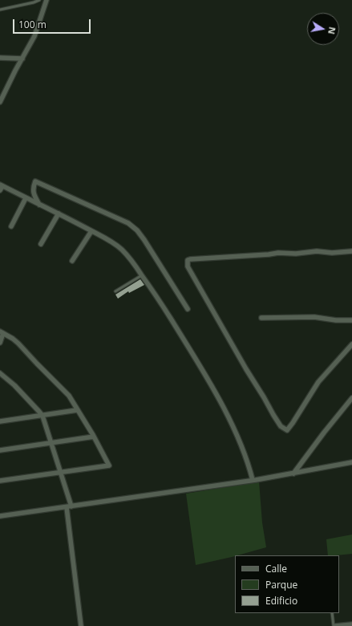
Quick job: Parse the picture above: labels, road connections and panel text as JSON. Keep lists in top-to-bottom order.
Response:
{
  "legend": ["Calle", "Parque", "Edificio"],
  "scale_bar": "100 m",
  "north": "right"
}
